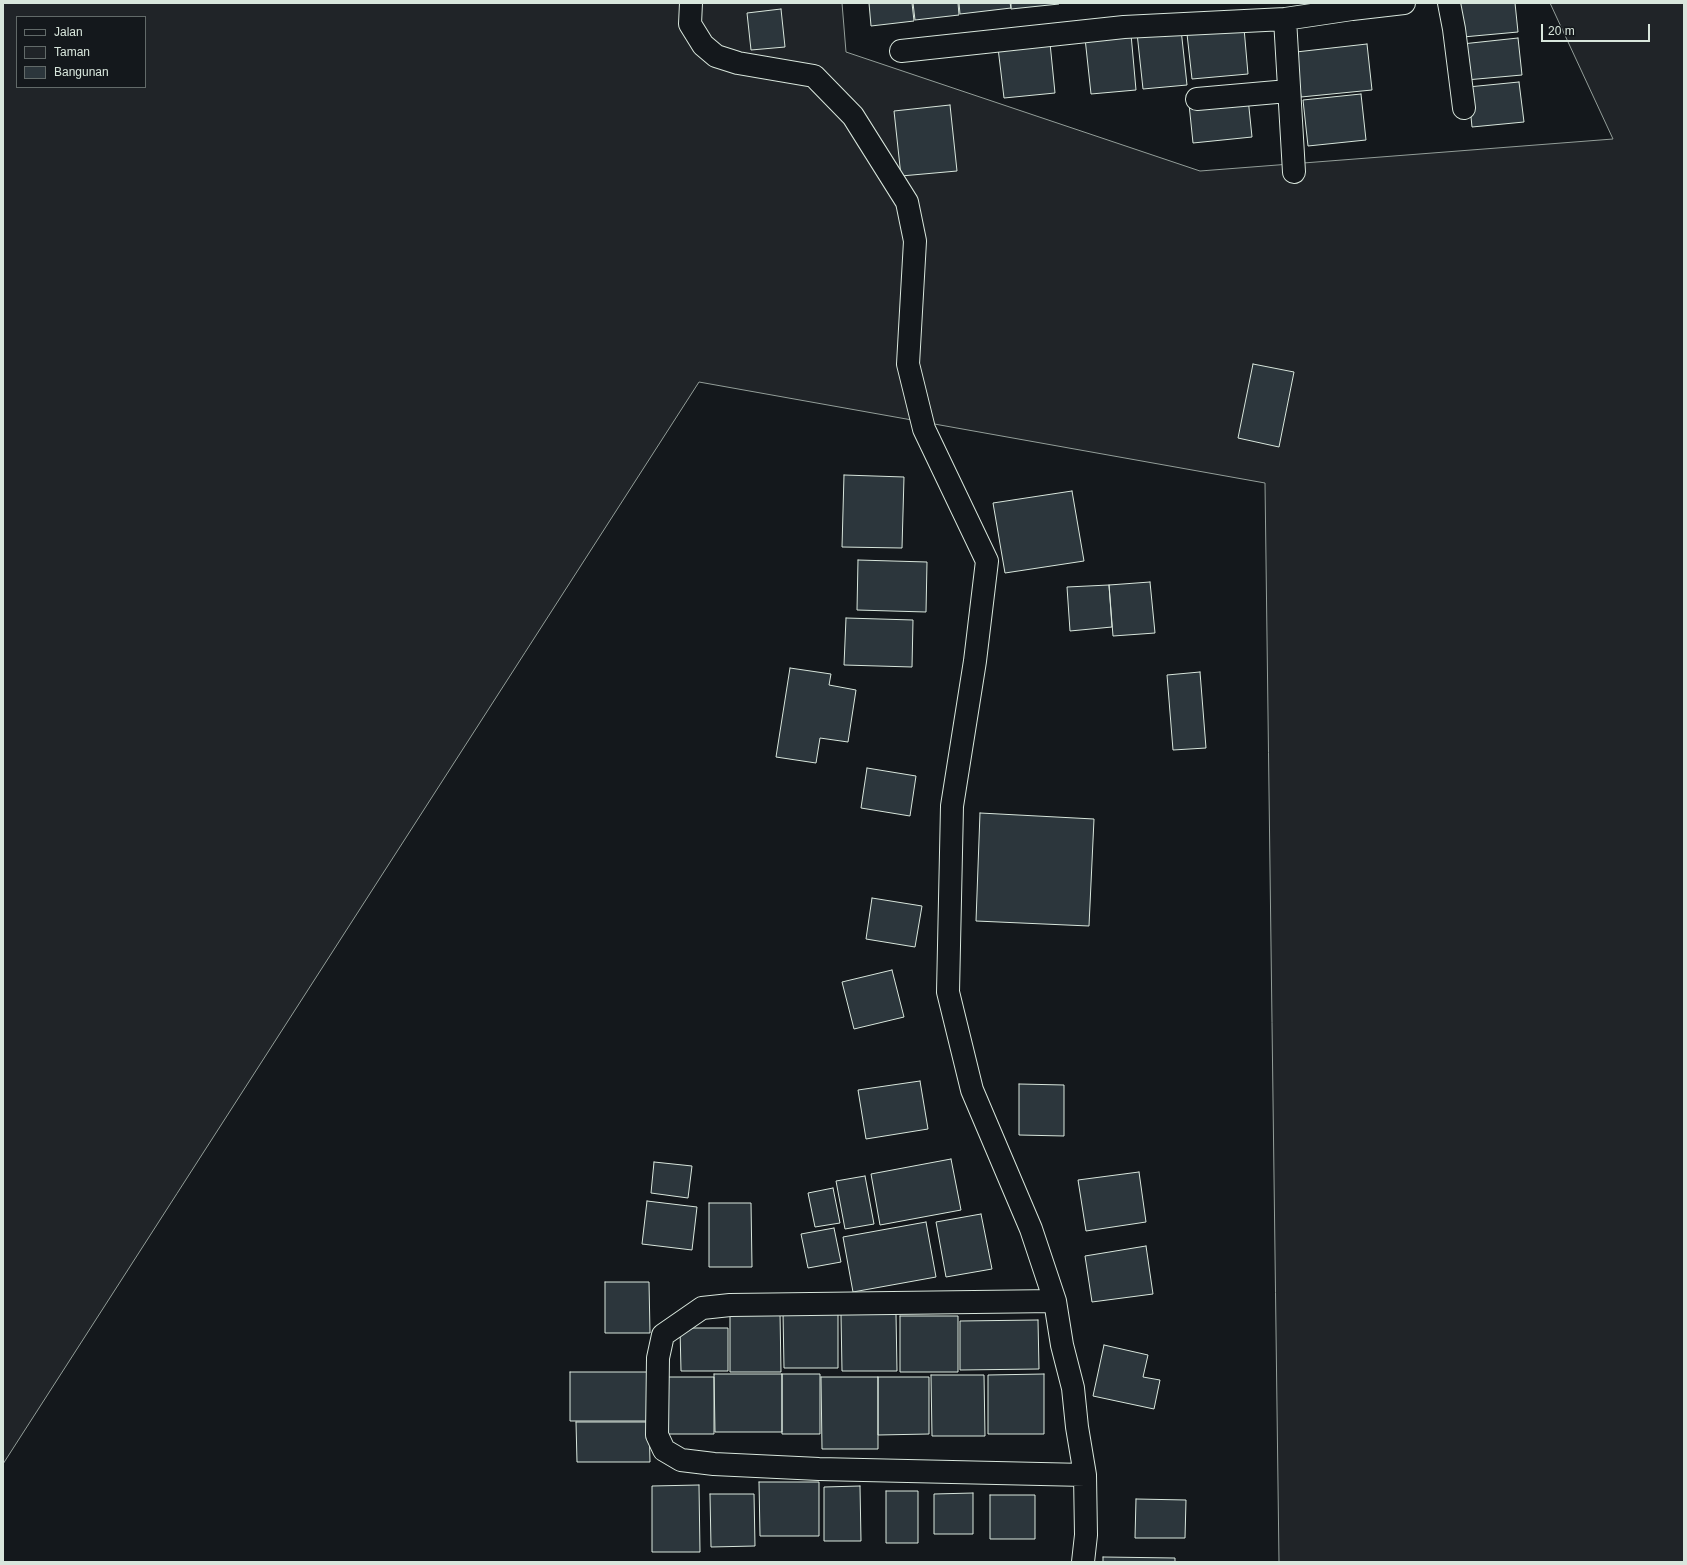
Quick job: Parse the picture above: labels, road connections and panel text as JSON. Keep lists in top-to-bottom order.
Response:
{
  "legend": ["Jalan", "Taman", "Bangunan"],
  "scale_bar": "20 m"
}
